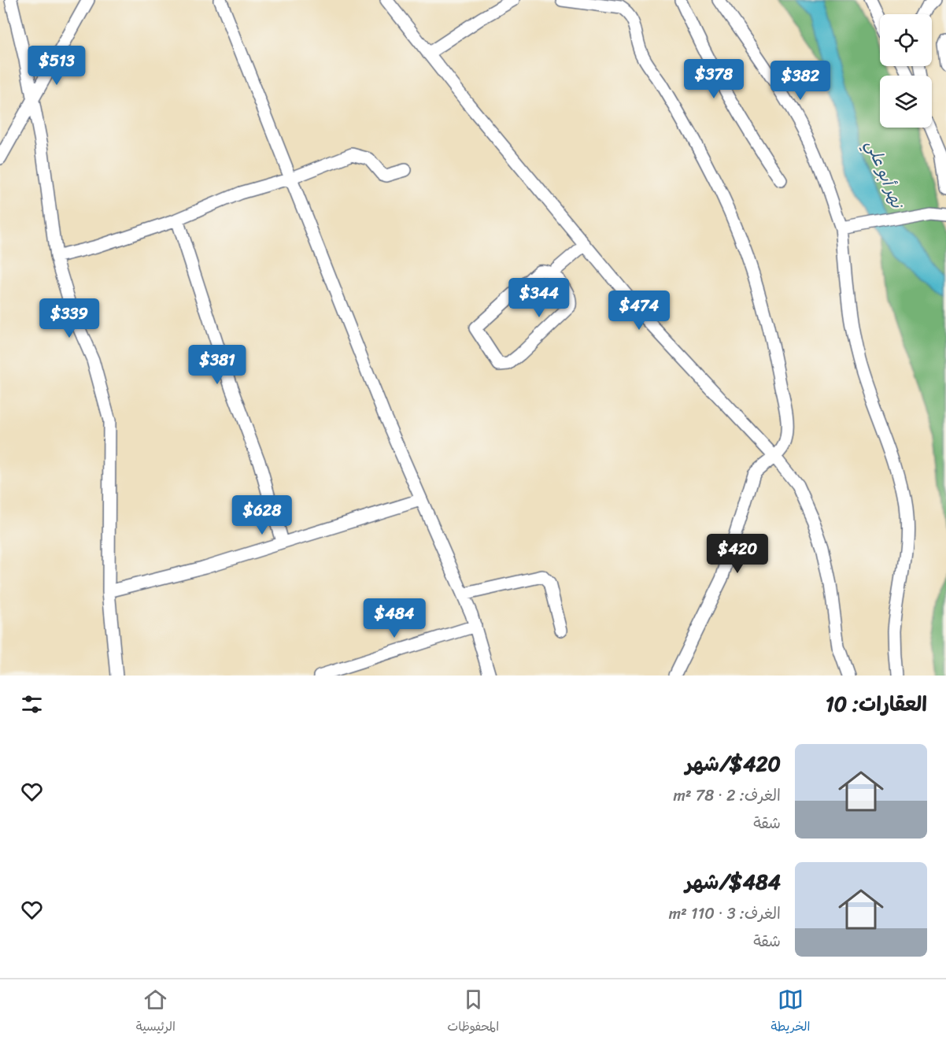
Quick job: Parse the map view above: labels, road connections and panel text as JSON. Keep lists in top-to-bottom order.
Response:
{
  "water": ["نهر أبو علي"],
  "page": {
    "price": [
      "$513",
      "$378",
      "$382",
      "$344",
      "$474",
      "$339",
      "$381",
      "$628",
      "$420",
      "$484"
    ],
    "heading": "العقارات: 10",
    "list": [
      {
        "name": "$420/شهر",
        "note": "الغرف: 2 · 78 m² · شقة"
      },
      {
        "name": "$484/شهر",
        "note": "الغرف: 3 · 110 m² · شقة"
      }
    ],
    "tabs": ["الخريطة", "المحفوظات", "الرئيسية"]
  }
}
